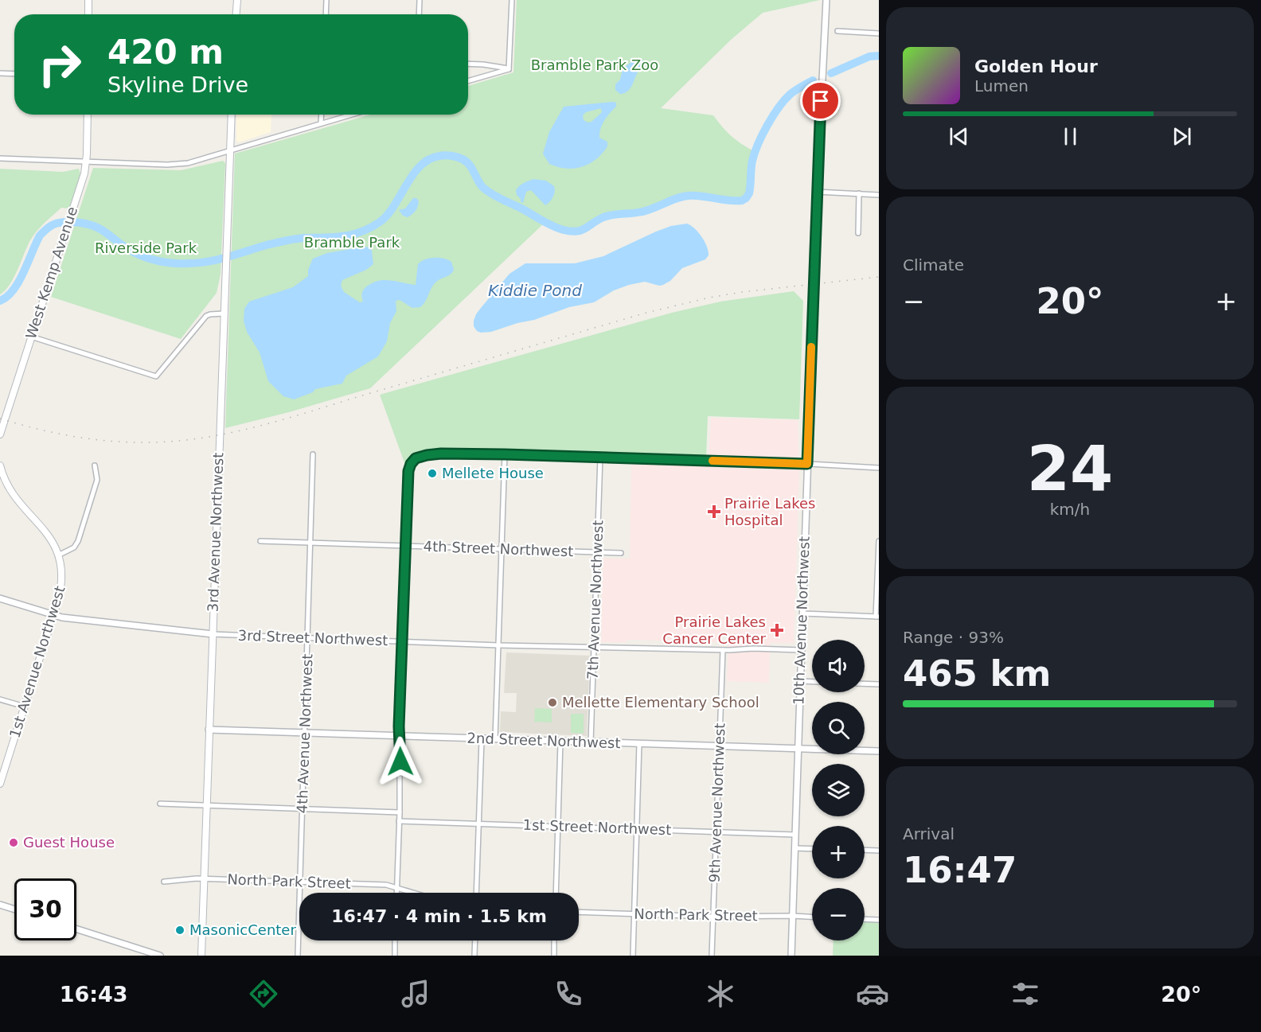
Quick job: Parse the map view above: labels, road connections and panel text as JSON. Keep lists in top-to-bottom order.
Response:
{
  "streets": {
    "main road": ["West Kemp Avenue", "3rd Avenue Northwest", "1st Avenue Northwest"],
    "street": [
      "4th Street Northwest",
      "7th Avenue Northwest",
      "10th Avenue Northwest",
      "3rd Street Northwest",
      "4th Avenue Northwest",
      "2nd Street Northwest",
      "9th Avenue Northwest",
      "1st Street Northwest",
      "North Park Street"
    ]
  },
  "crossings": [
    ["3rd Avenue Northwest", "3rd Street Northwest"],
    ["3rd Avenue Northwest", "2nd Street Northwest"],
    ["3rd Avenue Northwest", "North Park Street"],
    ["4th Street Northwest", "7th Avenue Northwest"],
    ["4th Street Northwest", "4th Avenue Northwest"],
    ["7th Avenue Northwest", "3rd Street Northwest"],
    ["7th Avenue Northwest", "2nd Street Northwest"],
    ["10th Avenue Northwest", "3rd Street Northwest"],
    ["10th Avenue Northwest", "2nd Street Northwest"],
    ["10th Avenue Northwest", "1st Street Northwest"],
    ["10th Avenue Northwest", "North Park Street"],
    ["3rd Street Northwest", "1st Avenue Northwest"],
    ["3rd Street Northwest", "4th Avenue Northwest"],
    ["3rd Street Northwest", "9th Avenue Northwest"],
    ["4th Avenue Northwest", "2nd Street Northwest"],
    ["4th Avenue Northwest", "North Park Street"],
    ["2nd Street Northwest", "9th Avenue Northwest"],
    ["9th Avenue Northwest", "1st Street Northwest"],
    ["9th Avenue Northwest", "North Park Street"]
  ],
  "water": ["Kiddie Pond"],
  "parks": ["Bramble Park Zoo", "Bramble Park", "Riverside Park"],
  "places": {
    "other": [
      "Mellete House",
      "Mellette Elementary School",
      "Guest House",
      "MasonicCenter"
    ],
    "health": ["Prairie Lakes Hospital", "Prairie Lakes Cancer Center"]
  },
  "page": {
    "turn": ["420 m", "Skyline Drive"],
    "song": ["Golden Hour", "Lumen"],
    "tile": [
      "Climate",
      ["24", "km/h"],
      ["Range · 93%", "465 km"],
      ["Arrival", "16:47"]
    ],
    "heat": ["−", "20°", "+"],
    "map_buttons": ["+", "−"],
    "limit": "30",
    "trip": "16:47 · 4 min · 1.5 km",
    "tabs": ["16:43", "20°"]
  }
}
